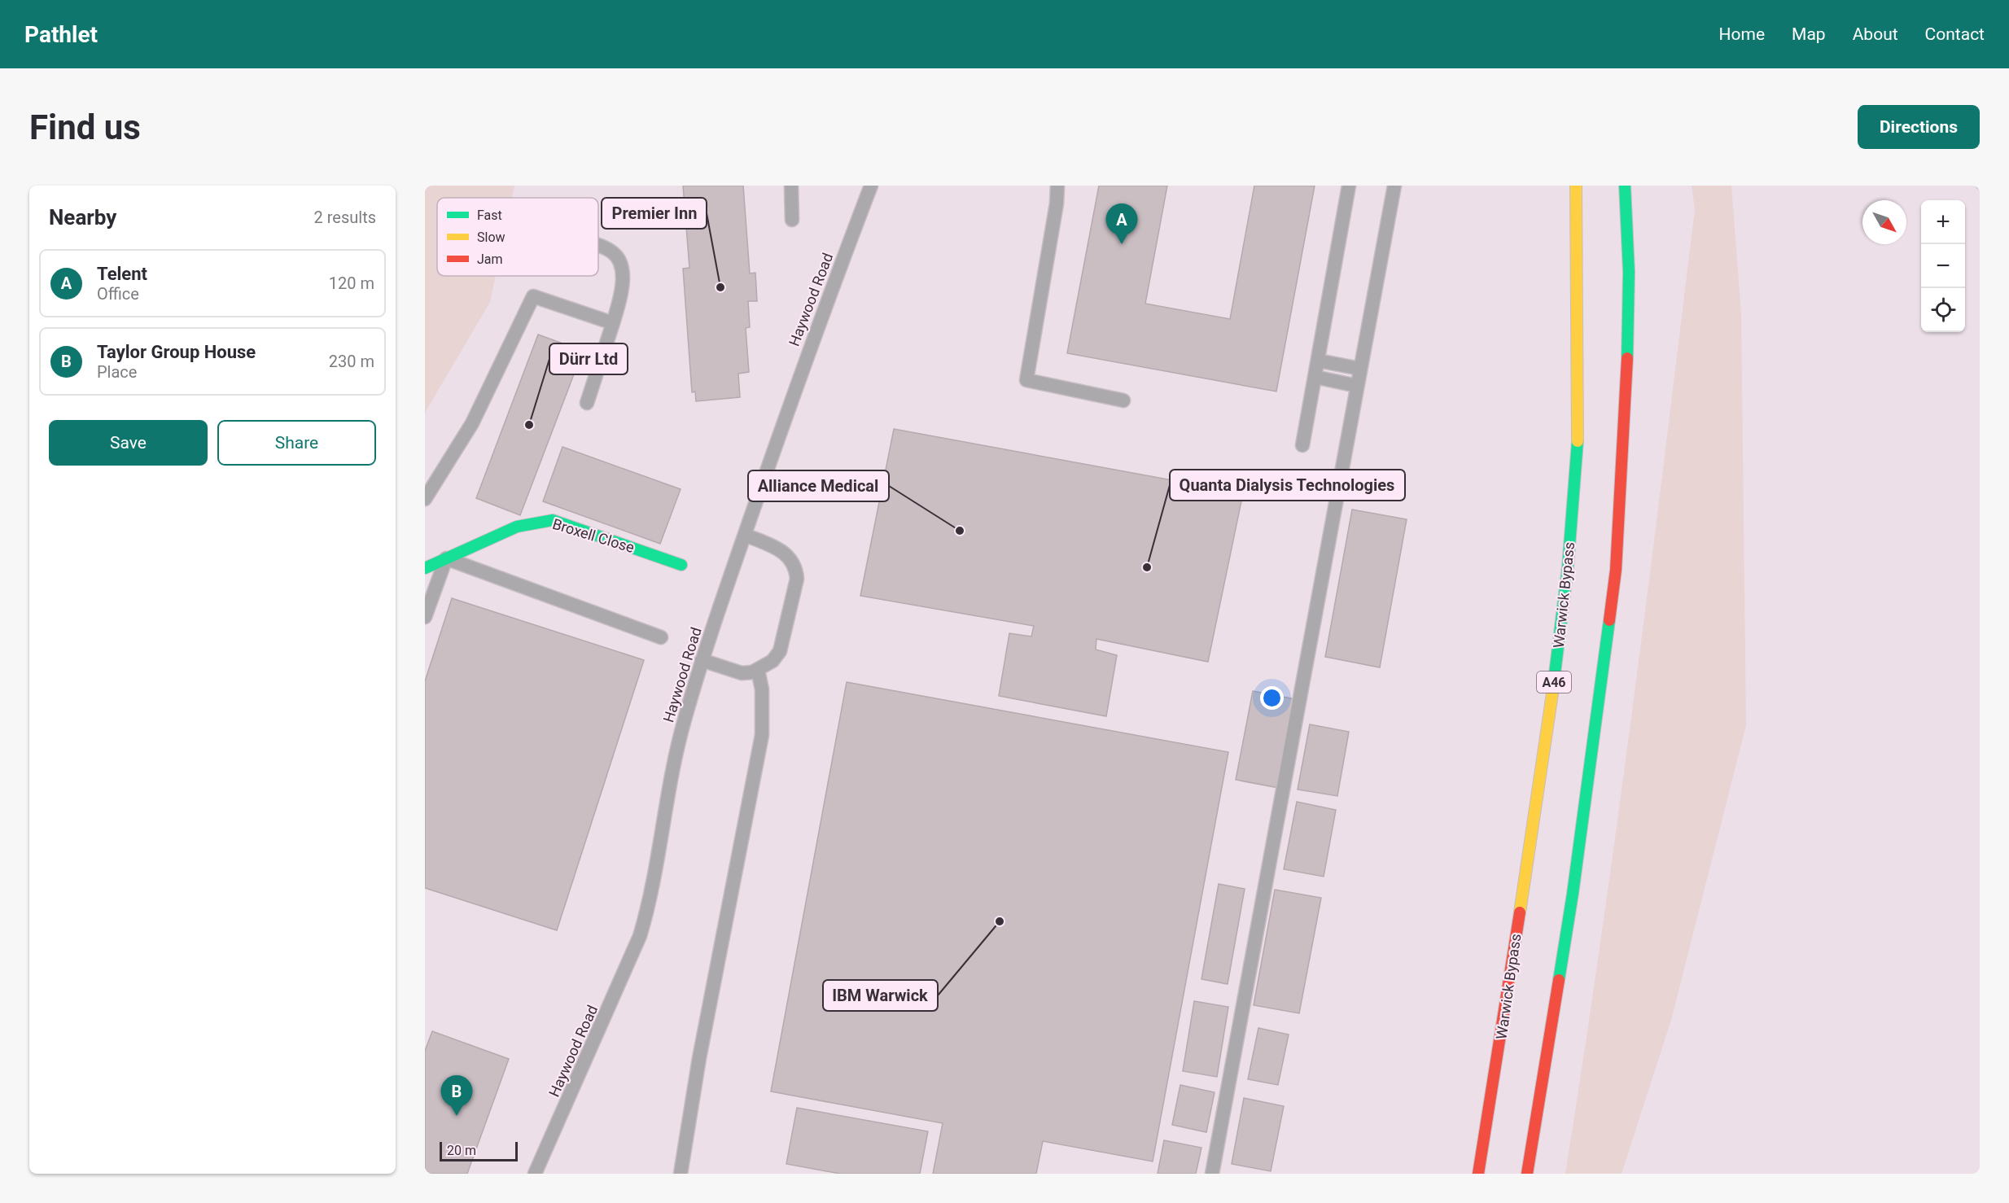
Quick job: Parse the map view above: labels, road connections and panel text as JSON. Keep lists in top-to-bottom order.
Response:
{
  "streets": {
    "main road": ["Broxell Close", "Warwick Bypass", "A46"],
    "lane": ["Haywood Road"]
  },
  "places": [
    "Premier Inn",
    "Dürr Ltd",
    "Alliance Medical",
    "Quanta Dialysis Technologies",
    "IBM Warwick"
  ],
  "legend": ["Fast", "Slow", "Jam"],
  "scale_bar": "20 m",
  "north": "bottom right",
  "page": {
    "header": "Pathlet",
    "nav": [
      "Home",
      "Map",
      "About",
      "Contact"
    ],
    "buttons": [
      "Directions",
      ["Save", "Share"]
    ],
    "title": "Find us",
    "heading": ["Nearby", "2 results"],
    "map_buttons": ["+", "−"],
    "pins": ["A", "B"],
    "list": [
      {
        "mark": "A",
        "name": "Telent",
        "note": "Office",
        "value": "120 m"
      },
      {
        "mark": "B",
        "name": "Taylor Group House",
        "note": "Place",
        "value": "230 m"
      }
    ],
    "scale": "20 m"
  }
}
